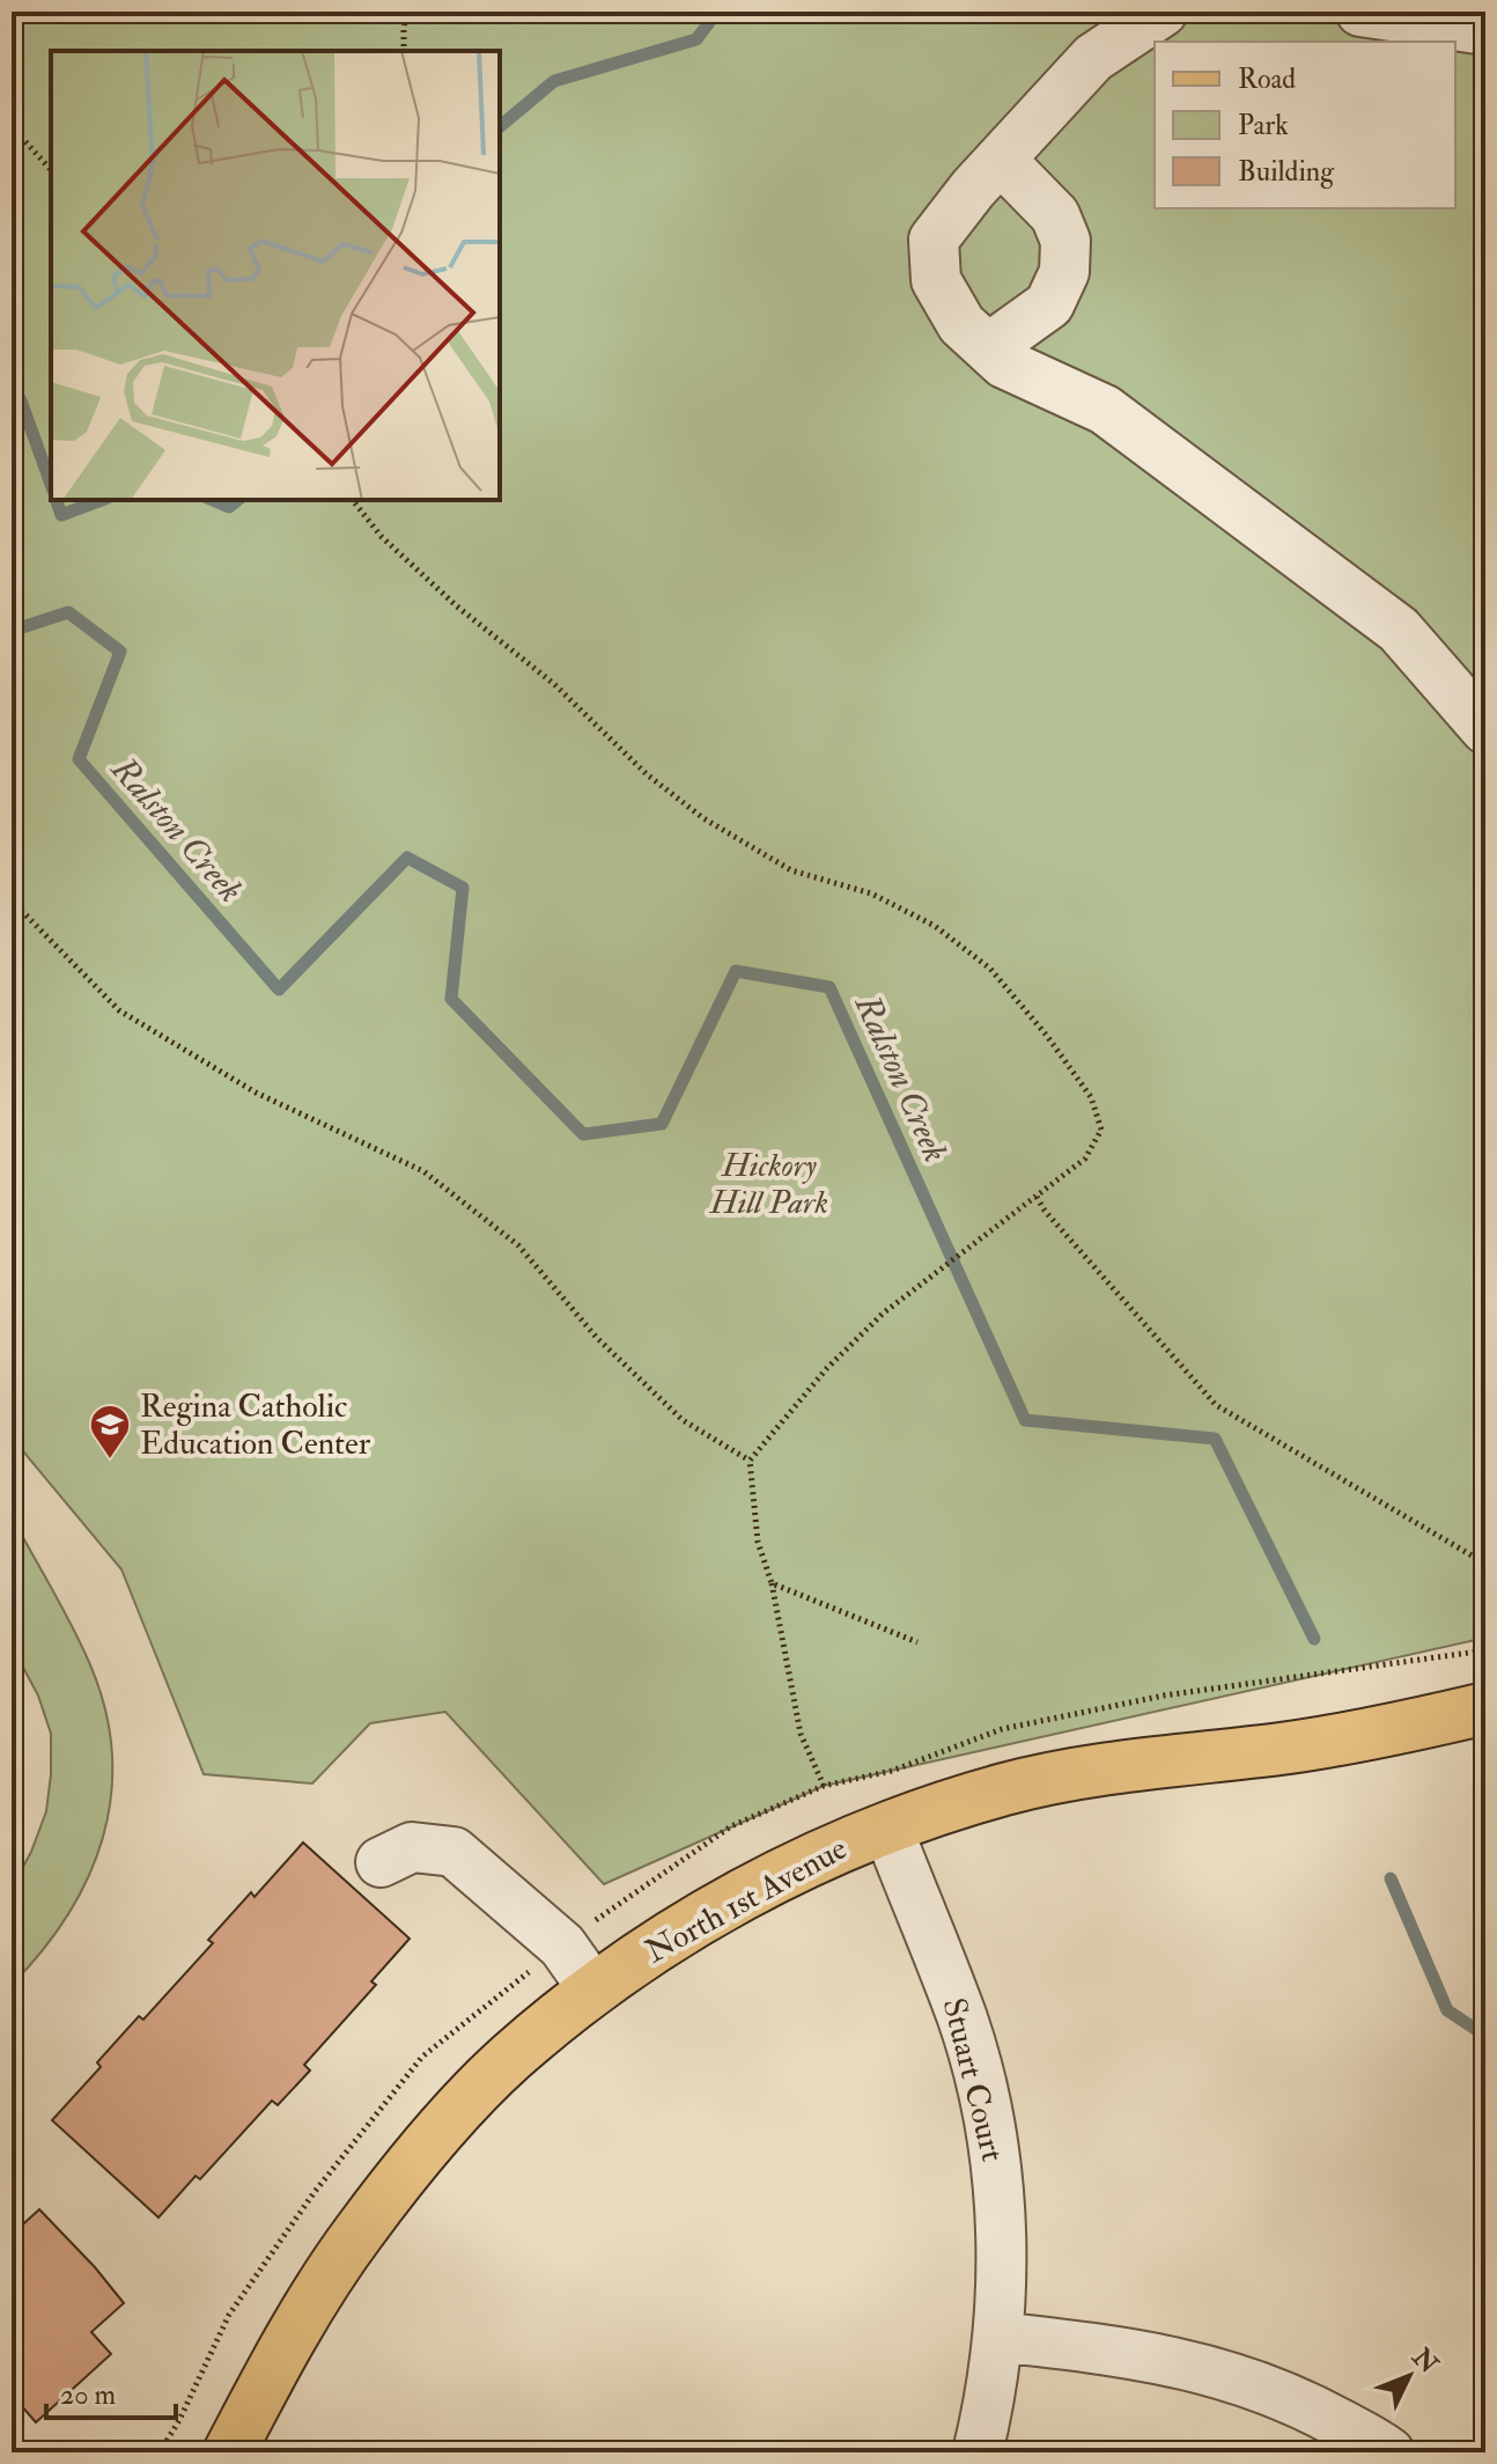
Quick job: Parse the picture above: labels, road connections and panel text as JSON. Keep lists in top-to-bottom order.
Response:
{
  "streets": {
    "main road": ["North 1st Avenue"],
    "street": ["Stuart Court"]
  },
  "crossings": [
    ["North 1st Avenue", "Stuart Court"]
  ],
  "water": ["Ralston Creek"],
  "parks": ["Hickory Hill Park"],
  "places": {
    "school or university": ["Regina Catholic Education Center"]
  },
  "legend": ["Road", "Park", "Building"],
  "scale_bar": "20 m",
  "north": "top right"
}
